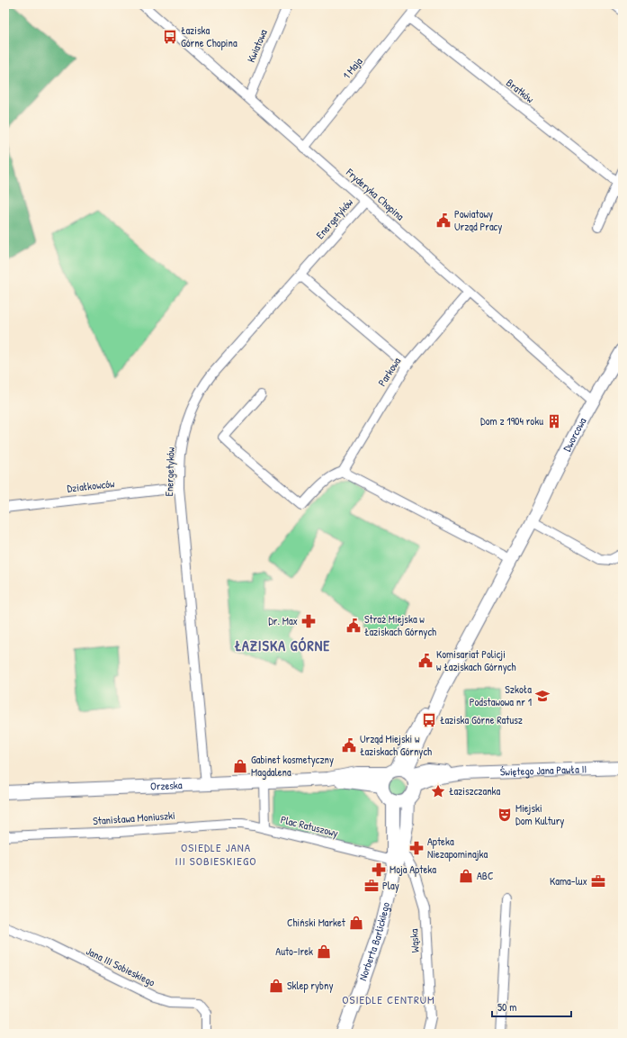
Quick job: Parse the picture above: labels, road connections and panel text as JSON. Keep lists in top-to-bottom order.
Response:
{
  "streets": {
    "street": [
      "Kwiatowa",
      "1 Maja",
      "Bratków",
      "Fryderyka Chopina",
      "Energetyków",
      "Parkowa",
      "Dworcowa",
      "Działkowców",
      "Świętego Jana Pawła II",
      "Orzeska",
      "Stanisława Moniuszki",
      "Plac Ratuszowy",
      "Norberta Barlickiego",
      "Wąska",
      "Jana III Sobieskiego"
    ]
  },
  "crossings": [
    ["Kwiatowa", "Fryderyka Chopina"],
    ["1 Maja", "Bratków"],
    ["1 Maja", "Fryderyka Chopina"],
    ["Fryderyka Chopina", "Energetyków"],
    ["Fryderyka Chopina", "Parkowa"],
    ["Fryderyka Chopina", "Dworcowa"],
    ["Energetyków", "Działkowców"],
    ["Energetyków", "Orzeska"],
    ["Dworcowa", "Świętego Jana Pawła II"],
    ["Dworcowa", "Orzeska"],
    ["Dworcowa", "Norberta Barlickiego"],
    ["Świętego Jana Pawła II", "Orzeska"],
    ["Świętego Jana Pawła II", "Norberta Barlickiego"],
    ["Orzeska", "Plac Ratuszowy"],
    ["Orzeska", "Norberta Barlickiego"],
    ["Stanisława Moniuszki", "Plac Ratuszowy"],
    ["Plac Ratuszowy", "Norberta Barlickiego"],
    ["Norberta Barlickiego", "Wąska"]
  ],
  "districts": ["ŁAZISKA GÓRNE", "OSIEDLE JANA III SOBIESKIEGO", "OSIEDLE CENTRUM"],
  "places": {
    "bus stop": ["Łaziska Górne Chopina", "Łaziska Górne Ratusz"],
    "public building": [
      "Powiatowy Urząd Pracy",
      "Straż Miejska w Łaziskach Górnych",
      "Komisariat Policji w Łaziskach Górnych",
      "Urząd Miejski w Łaziskach Górnych"
    ],
    "building": ["Dom z 1904 roku"],
    "pharmacy": ["Dr. Max", "Apteka Niezapominajka", "Moja Apteka"],
    "school or university": ["Szkoła Podstawowa nr 1"],
    "shop": [
      "Gabinet kosmetyczny Magdalena",
      "ABC",
      "Chiński Market",
      "Auto-Irek",
      "Sklep rybny"
    ],
    "place": ["Łaziszczanka"],
    "theatre": ["Miejski Dom Kultury"],
    "office": ["Kama-lux", "Play"]
  },
  "scale_bar": "50 m"
}
